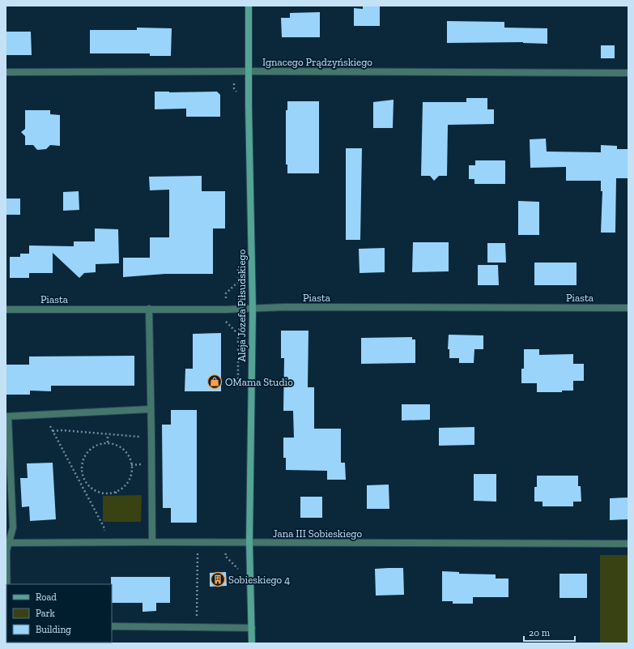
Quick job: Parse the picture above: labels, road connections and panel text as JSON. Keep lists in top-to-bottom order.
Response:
{
  "streets": {
    "street": [
      "Ignacego Prądzyńskiego",
      "Piasta",
      "Aleja Józefa Piłsudskiego",
      "Jana III Sobieskiego"
    ]
  },
  "crossings": [
    ["Ignacego Prądzyńskiego", "Aleja Józefa Piłsudskiego"],
    ["Piasta", "Aleja Józefa Piłsudskiego"],
    ["Aleja Józefa Piłsudskiego", "Jana III Sobieskiego"]
  ],
  "places": {
    "shop": ["OMama Studio"],
    "building": ["Sobieskiego 4"]
  },
  "legend": ["Road", "Park", "Building"],
  "scale_bar": "20 m"
}
